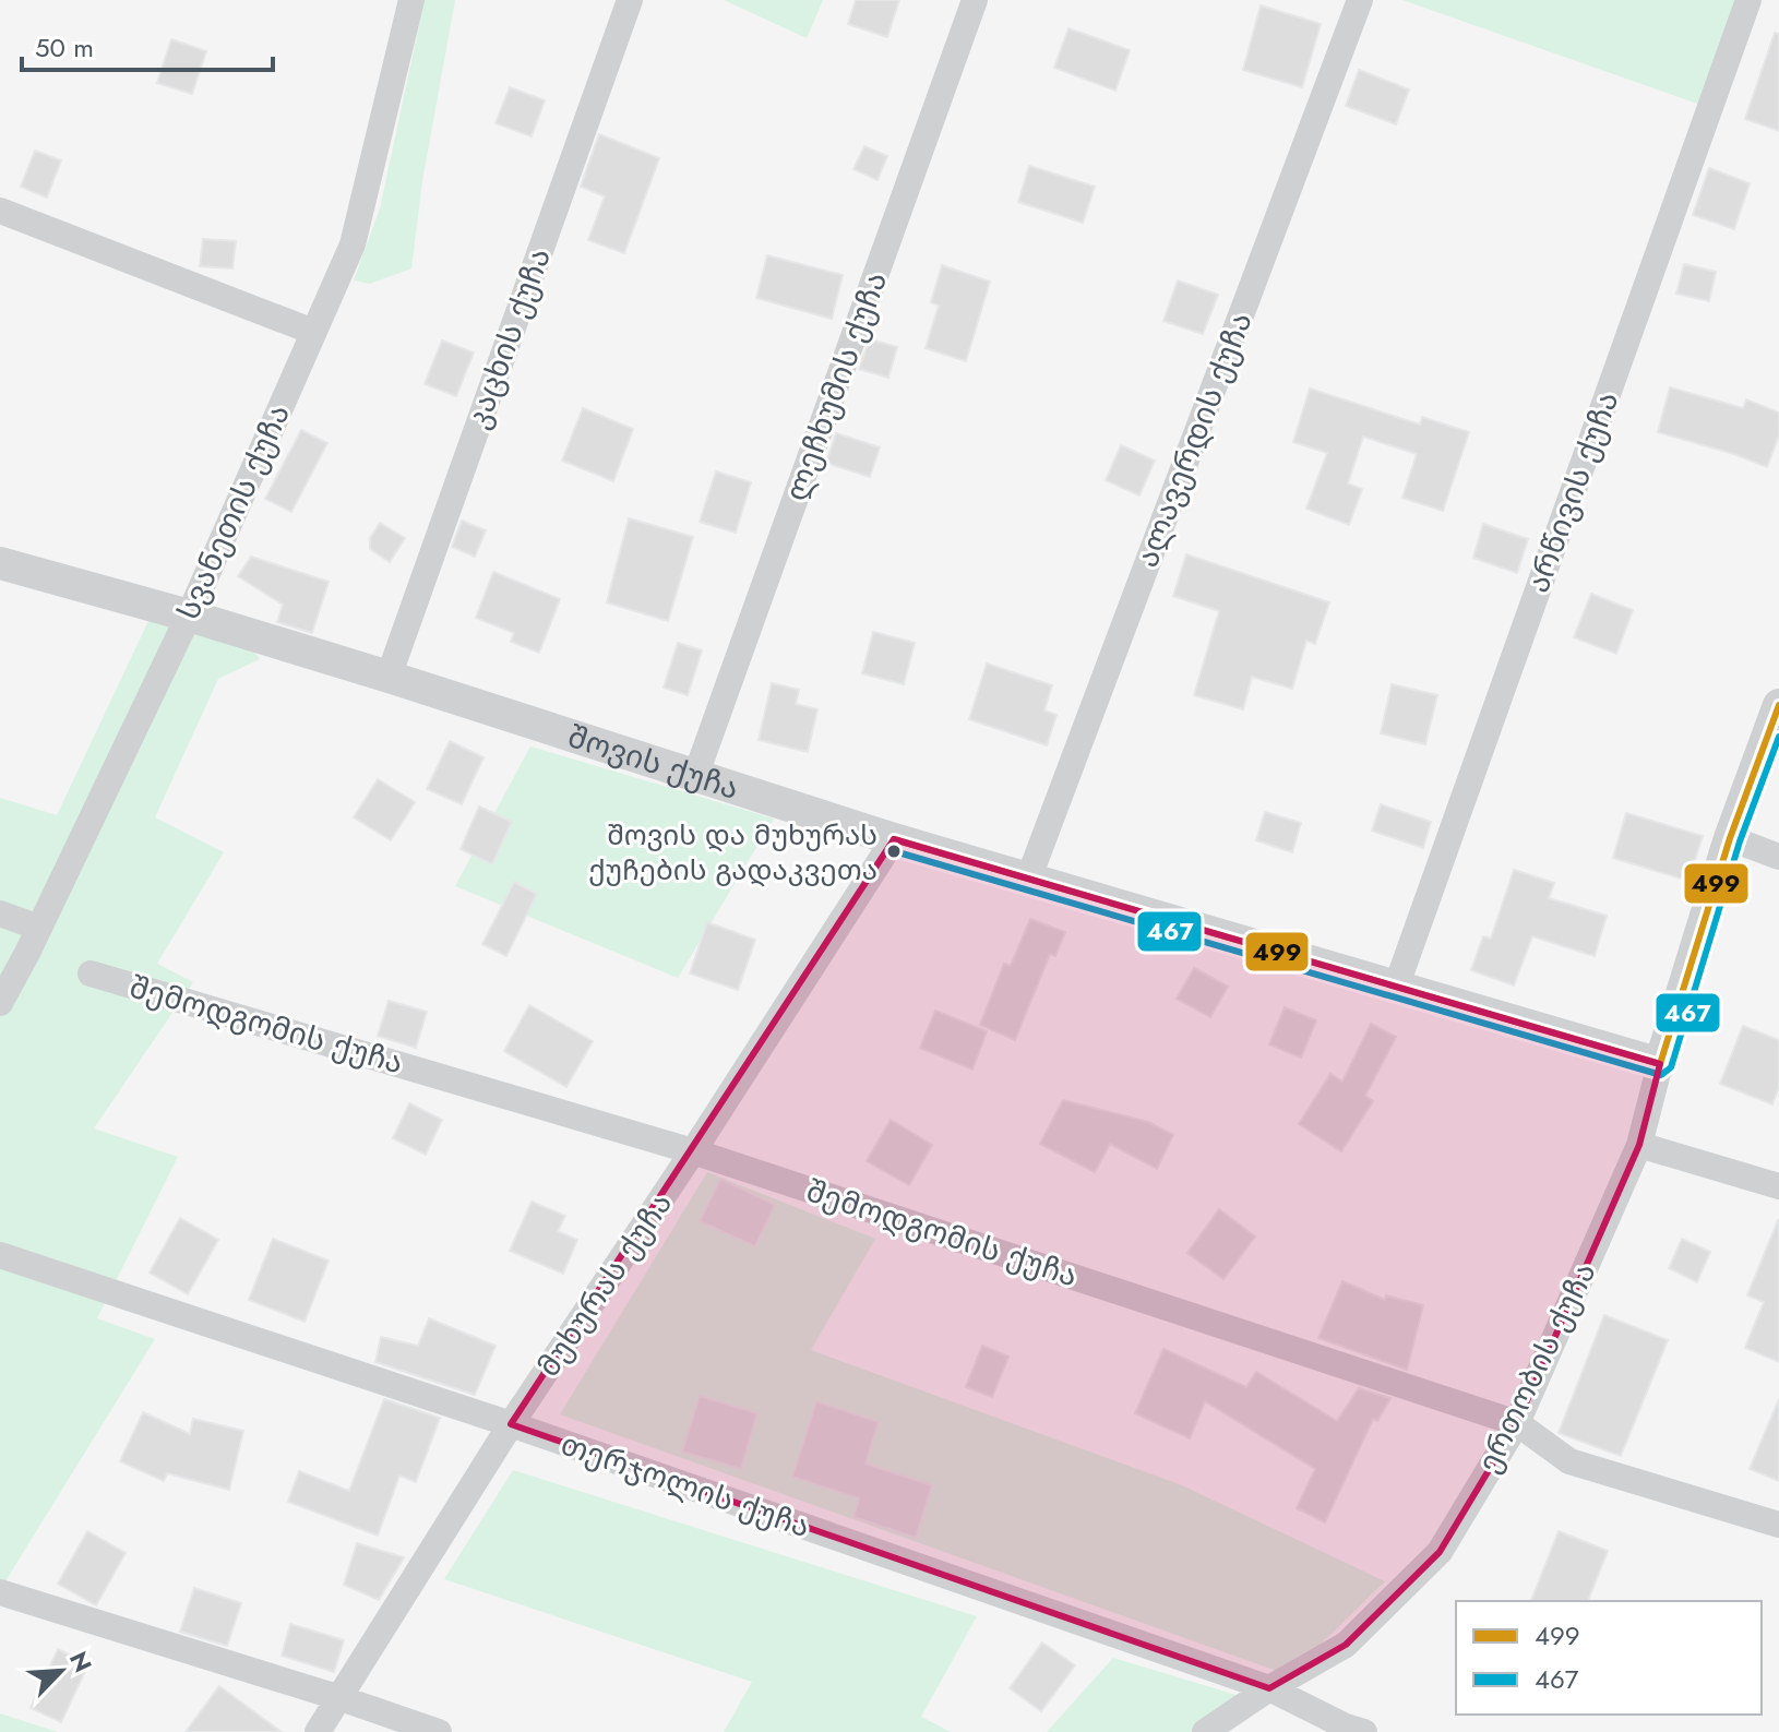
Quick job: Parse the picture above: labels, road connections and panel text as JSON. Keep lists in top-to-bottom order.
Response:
{
  "streets": {
    "street": [
      "კაცხის ქუჩა",
      "ლეჩხუმის ქუჩა",
      "ალავერდის ქუჩა",
      "არწივის ქუჩა",
      "სვანეთის ქუჩა",
      "შოვის ქუჩა",
      "შემოდგომის ქუჩა",
      "მუხურას ქუჩა",
      "ერთობის ქუჩა",
      "თერჯოლის ქუჩა"
    ]
  },
  "crossings": [
    ["კაცხის ქუჩა", "შოვის ქუჩა"],
    ["ლეჩხუმის ქუჩა", "შოვის ქუჩა"],
    ["ალავერდის ქუჩა", "შოვის ქუჩა"],
    ["არწივის ქუჩა", "შოვის ქუჩა"],
    ["სვანეთის ქუჩა", "შოვის ქუჩა"],
    ["შოვის ქუჩა", "მუხურას ქუჩა"],
    ["შოვის ქუჩა", "ერთობის ქუჩა"],
    ["შემოდგომის ქუჩა", "მუხურას ქუჩა"],
    ["შემოდგომის ქუჩა", "ერთობის ქუჩა"],
    ["მუხურას ქუჩა", "თერჯოლის ქუჩა"],
    ["ერთობის ქუჩა", "თერჯოლის ქუჩა"]
  ],
  "places": ["შოვის და მუხურას ქუჩების გადაკვეთა"],
  "lines": ["transit line 499", "transit line 467"],
  "legend": ["499", "467"],
  "scale_bar": "50 m",
  "north": "top right"
}
